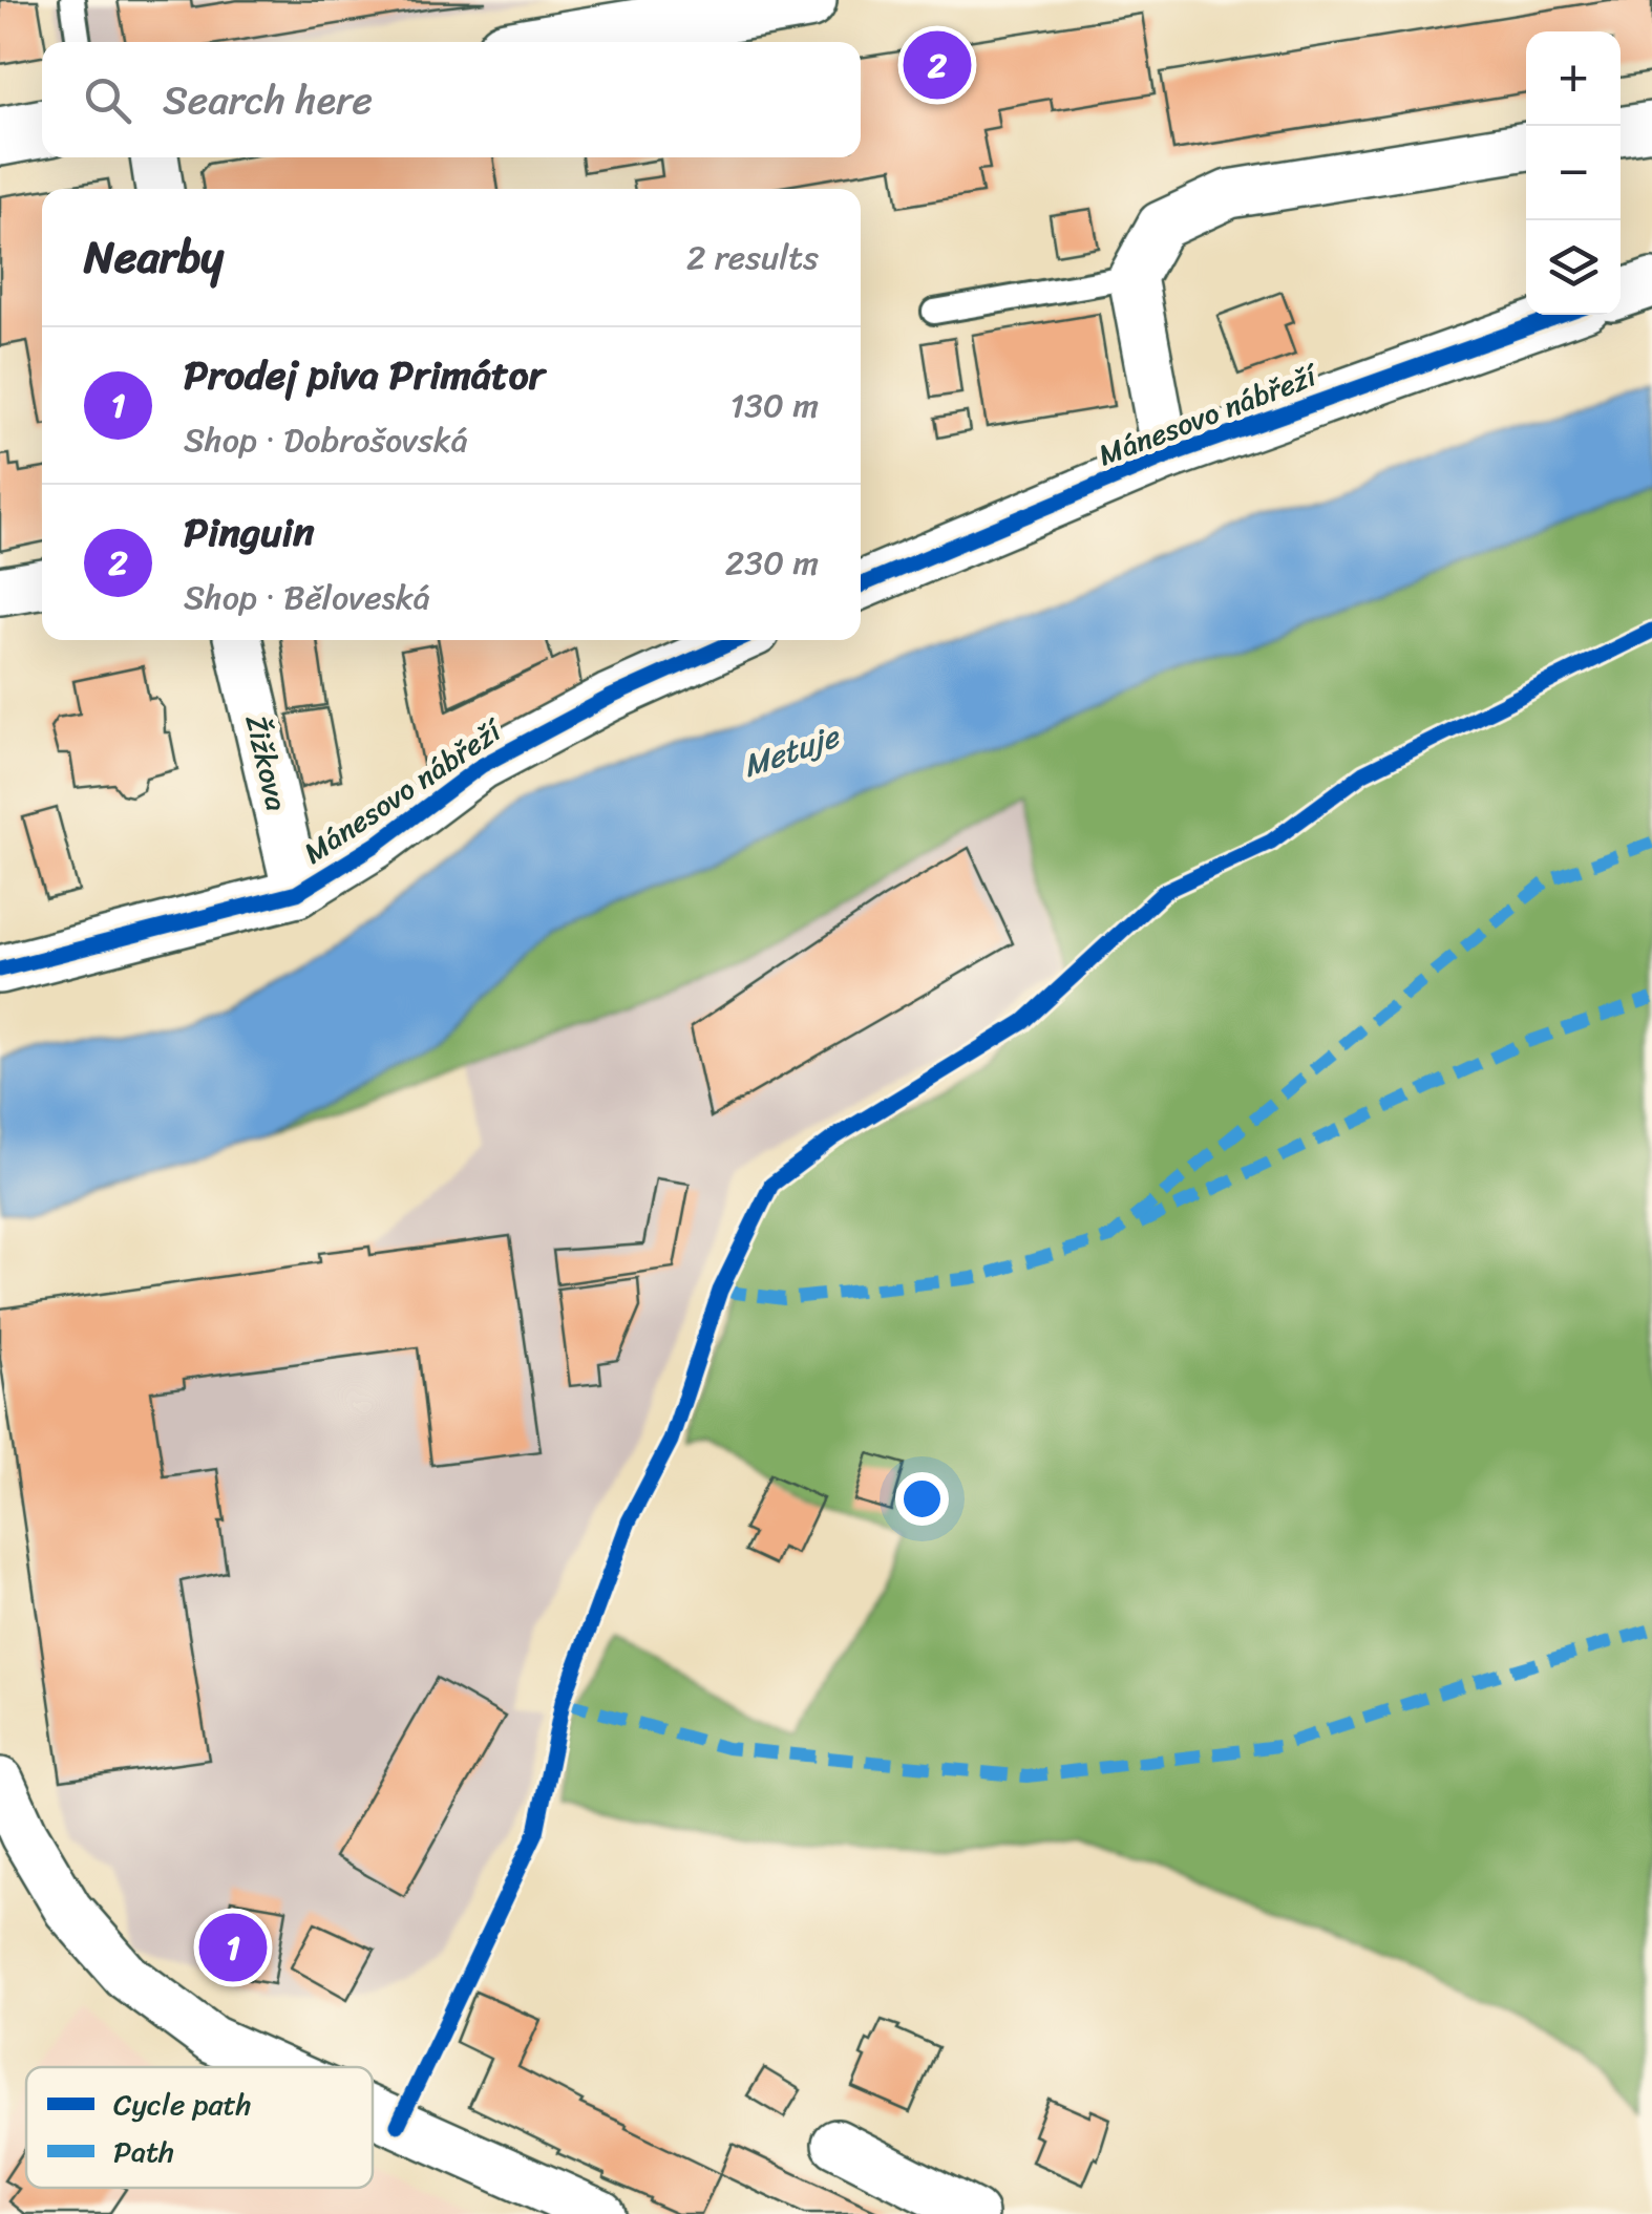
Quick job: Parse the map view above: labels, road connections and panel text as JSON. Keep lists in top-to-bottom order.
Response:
{
  "streets": {
    "street": ["Mánesovo nábřeží", "Žižkova"]
  },
  "crossings": [
    ["Mánesovo nábřeží", "Žižkova"]
  ],
  "water": ["Metuje"],
  "legend": ["Cycle path", "Path"],
  "page": {
    "pins": ["2", "1"],
    "map_buttons": ["+", "−"],
    "search": "Search here",
    "heading": ["Nearby", "2 results"],
    "list": [
      {
        "mark": "1",
        "name": "Prodej piva Primátor",
        "note": "Shop · Dobrošovská",
        "value": "130 m"
      },
      {
        "mark": "2",
        "name": "Pinguin",
        "note": "Shop · Běloveská",
        "value": "230 m"
      }
    ]
  }
}
